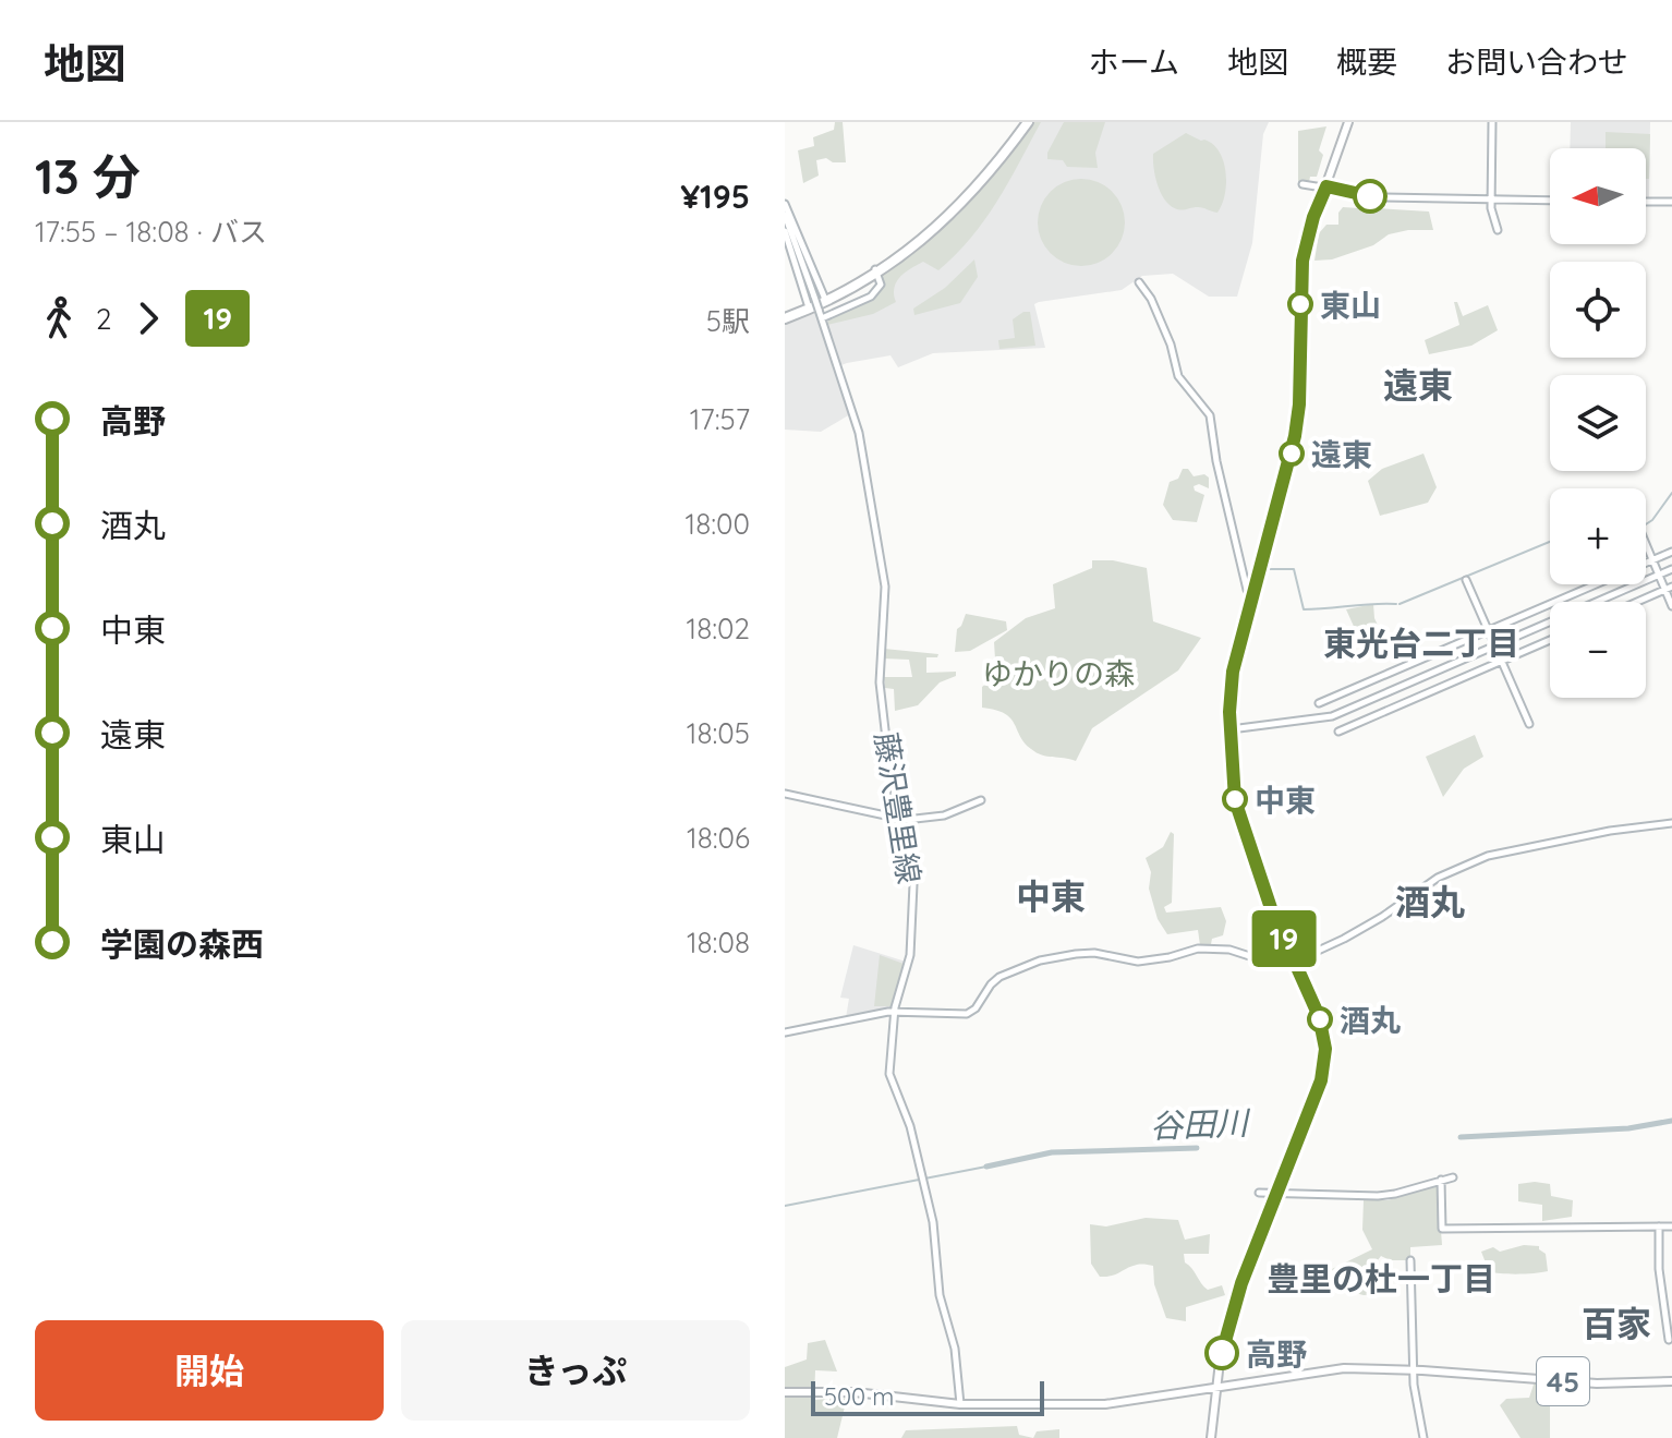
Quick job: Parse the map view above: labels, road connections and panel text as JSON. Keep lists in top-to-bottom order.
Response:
{
  "streets": {
    "main road": ["45"],
    "street": ["藤沢豊里線"]
  },
  "crossings": [
    ["藤沢豊里線", "45"]
  ],
  "districts": [
    "遠東",
    "東光台二丁目",
    "中東",
    "酒丸",
    "豊里の杜一丁目",
    "百家"
  ],
  "water": ["谷田川"],
  "parks": ["ゆかりの森"],
  "places": [
    "東山",
    "遠東",
    "中東",
    "酒丸",
    "高野"
  ],
  "lines": ["bus line 19"],
  "scale_bar": "500 m",
  "north": "left",
  "page": {
    "header": "地図",
    "nav": [
      "ホーム",
      "地図",
      "概要",
      "お問い合わせ"
    ],
    "heading": ["13 分", "17:55 – 18:08 · バス", "¥195"],
    "on_map": "19",
    "map_buttons": ["+", "−"],
    "legs": ["2", "19", "5駅"],
    "list": [
      {
        "name": "高野",
        "value": "17:57"
      },
      {
        "name": "酒丸",
        "value": "18:00"
      },
      {
        "name": "中東",
        "value": "18:02"
      },
      {
        "name": "遠東",
        "value": "18:05"
      },
      {
        "name": "東山",
        "value": "18:06"
      },
      {
        "name": "学園の森西",
        "value": "18:08"
      }
    ],
    "buttons": ["開始", "きっぷ"],
    "scale": "500 m"
  }
}
